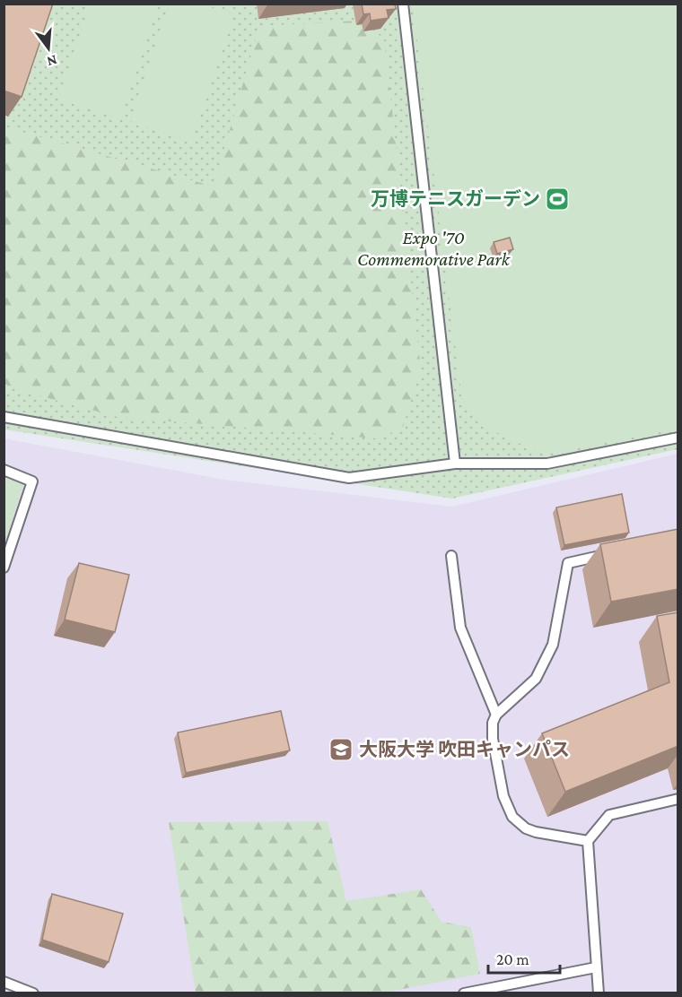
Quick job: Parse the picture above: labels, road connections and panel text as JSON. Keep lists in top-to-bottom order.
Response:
{
  "parks": ["Expo '70 Commemorative Park"],
  "places": {
    "sports": ["万博テニスガーデン"],
    "school or university": ["大阪大学 吹田キャンパス"]
  },
  "scale_bar": "20 m",
  "north": "bottom"
}
